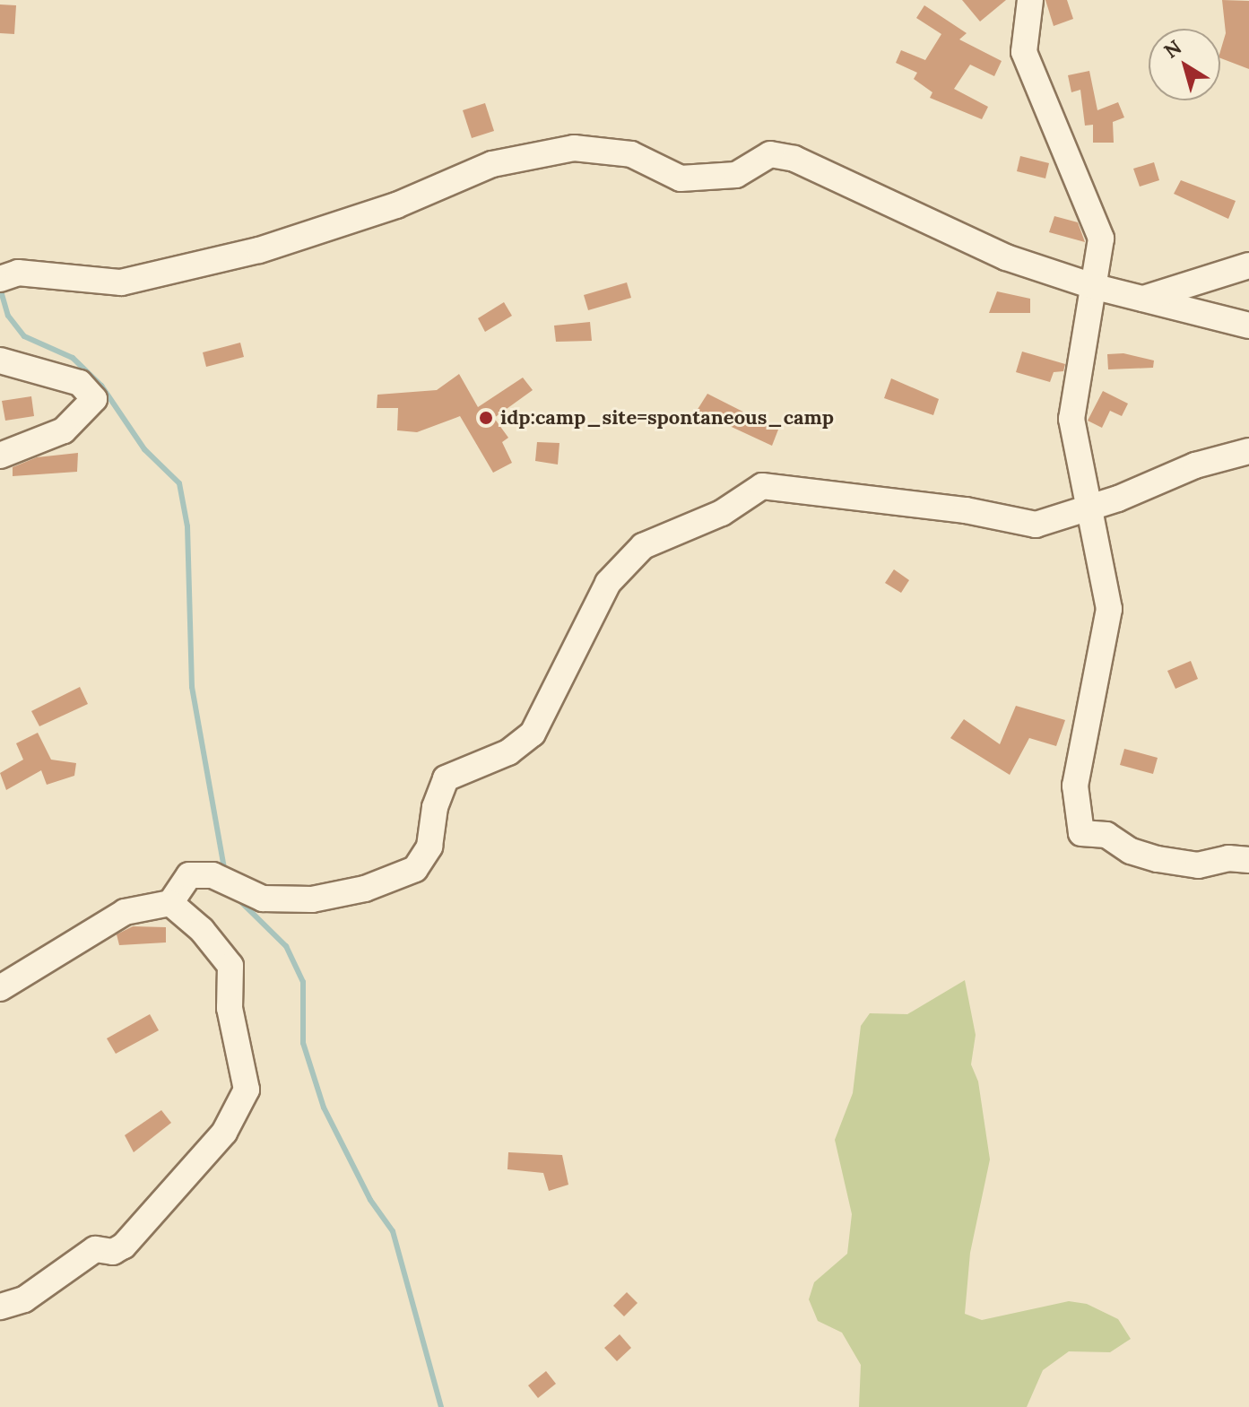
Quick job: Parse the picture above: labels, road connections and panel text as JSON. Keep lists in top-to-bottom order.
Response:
{
  "places": ["idp:camp_site=spontaneous_camp"],
  "north": "top left"
}
